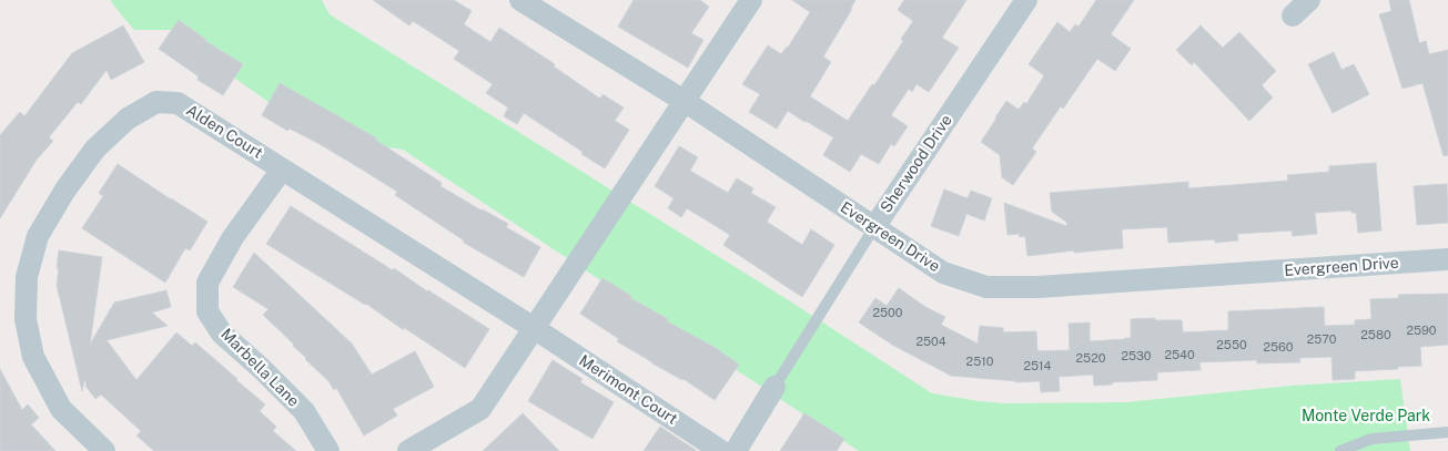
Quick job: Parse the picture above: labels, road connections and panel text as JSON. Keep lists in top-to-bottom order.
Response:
{
  "streets": {
    "street": [
      "Alden Court",
      "Sherwood Drive",
      "Evergreen Drive",
      "Marbella Lane",
      "Merimont Court"
    ]
  },
  "crossings": [
    ["Alden Court", "Marbella Lane"],
    ["Alden Court", "Merimont Court"],
    ["Sherwood Drive", "Evergreen Drive"]
  ],
  "parks": ["Monte Verde Park"],
  "house_numbers": [
    "2500",
    "2590",
    "2580",
    "2570",
    "2504",
    "2550",
    "2560",
    "2540",
    "2530",
    "2520",
    "2510",
    "2514"
  ]
}
